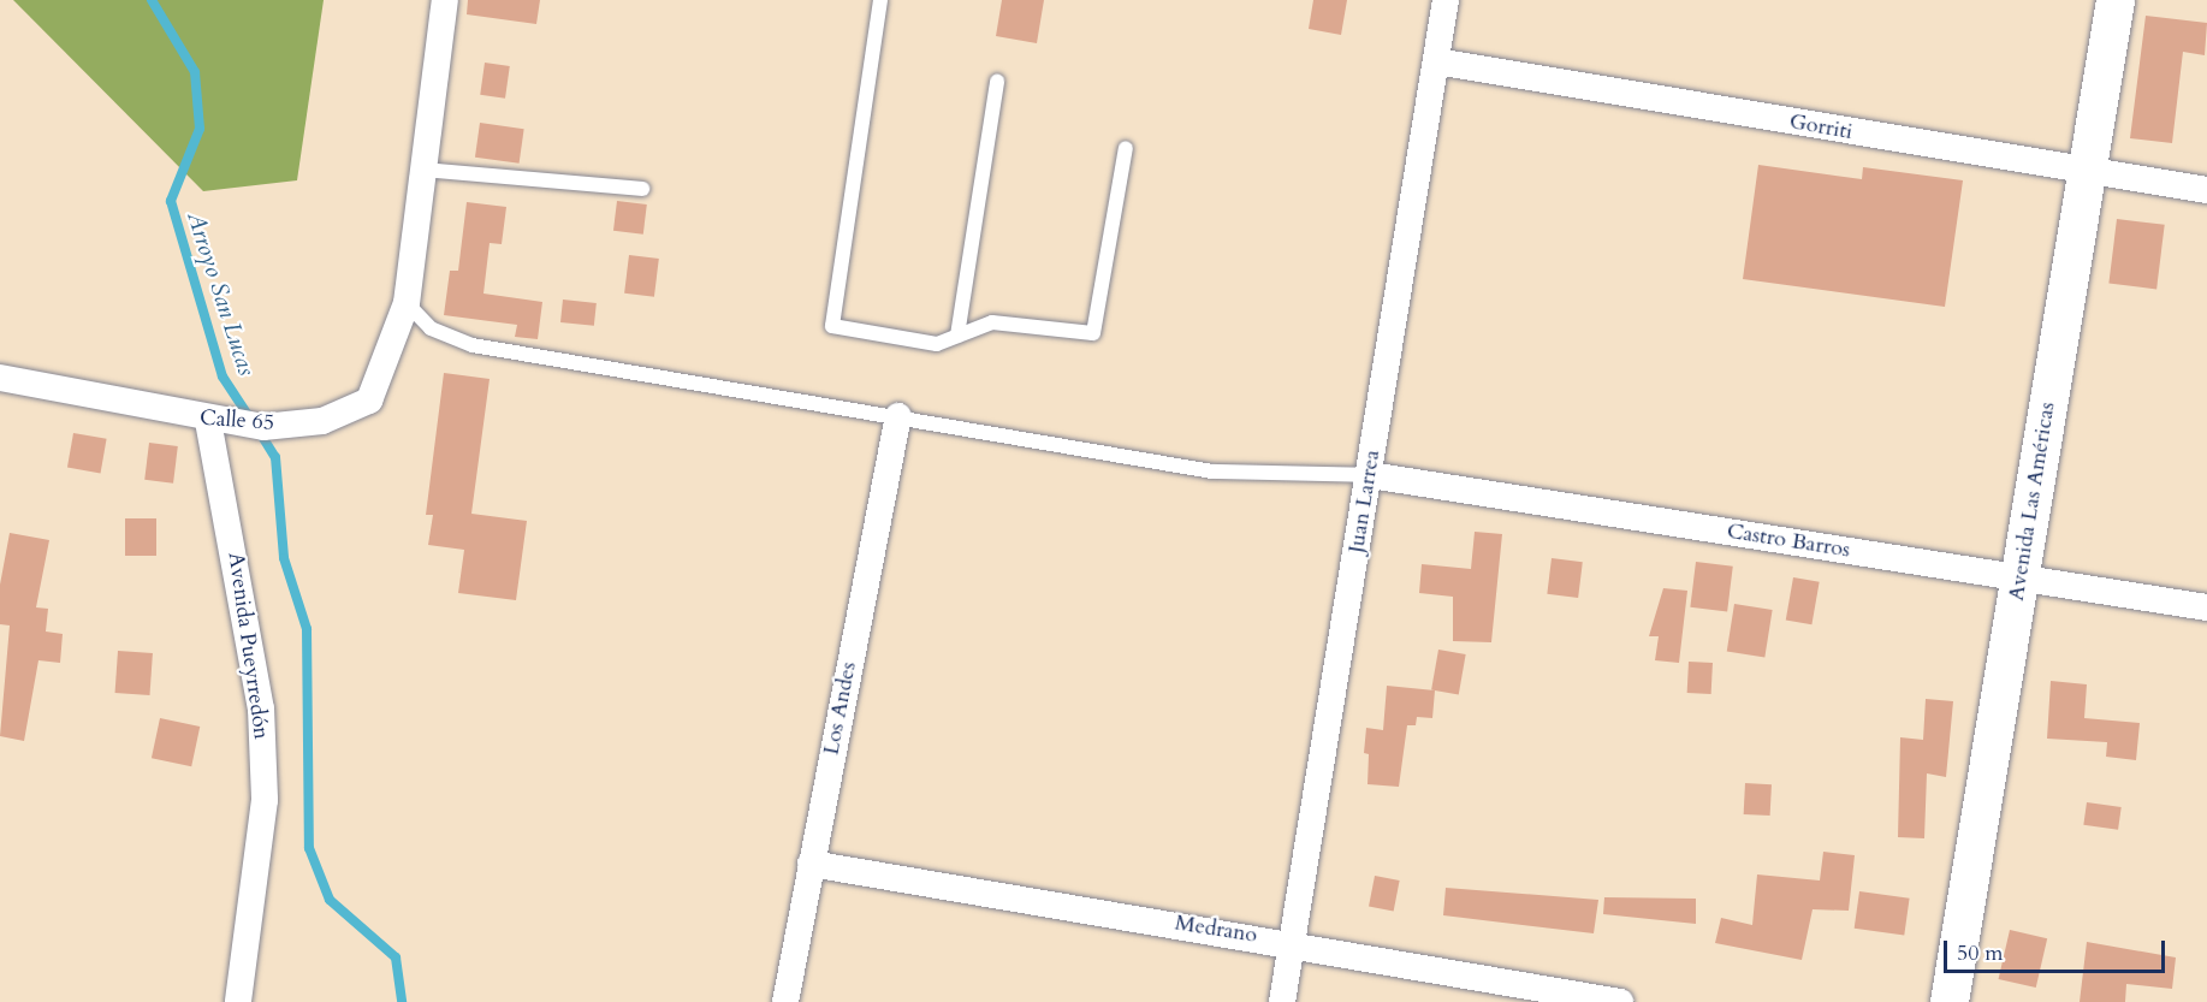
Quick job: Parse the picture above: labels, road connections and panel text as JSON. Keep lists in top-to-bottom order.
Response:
{
  "streets": {
    "main road": ["Avenida Las Américas"],
    "street": [
      "Gorriti",
      "Calle 65",
      "Juan Larrea",
      "Castro Barros",
      "Avenida Pueyrredón",
      "Los Andes",
      "Medrano"
    ]
  },
  "crossings": [
    ["Gorriti", "Juan Larrea"],
    ["Gorriti", "Avenida Las Américas"],
    ["Calle 65", "Avenida Pueyrredón"],
    ["Juan Larrea", "Castro Barros"],
    ["Juan Larrea", "Medrano"],
    ["Avenida Las Américas", "Castro Barros"],
    ["Los Andes", "Medrano"]
  ],
  "water": ["Arroyo San Lucas"],
  "scale_bar": "50 m"
}
